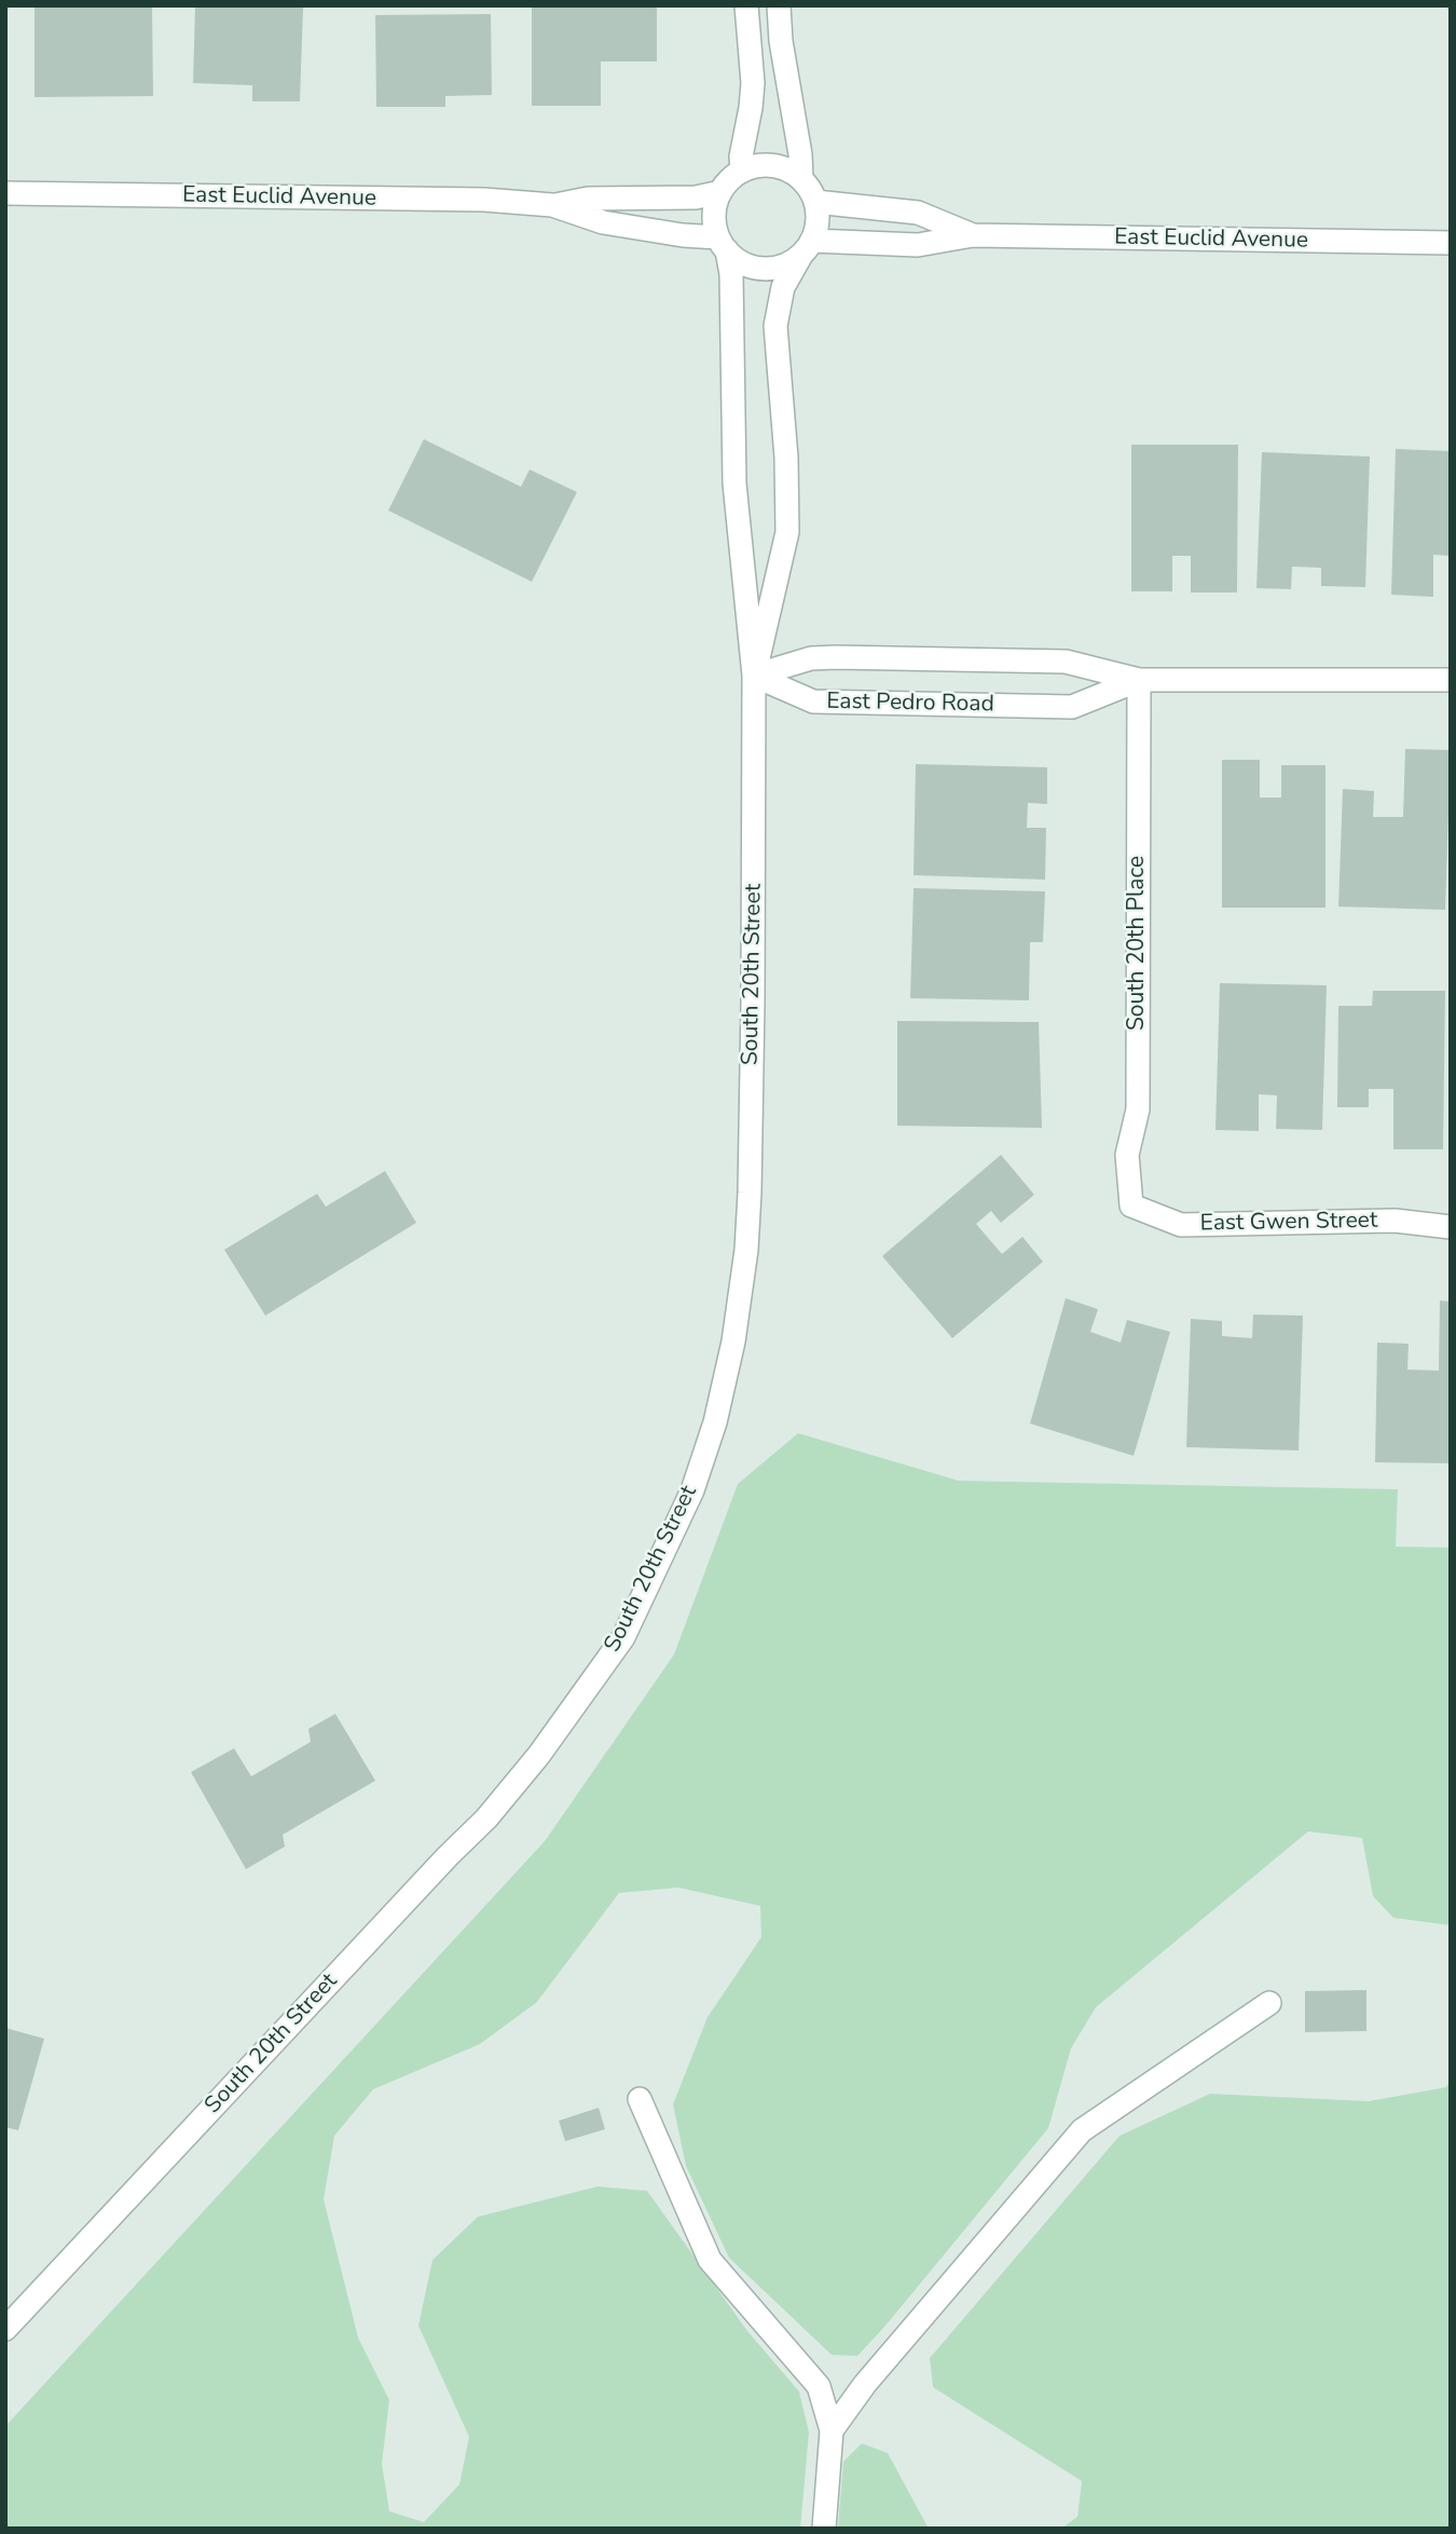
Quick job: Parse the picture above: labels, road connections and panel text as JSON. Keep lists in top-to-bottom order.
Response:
{
  "streets": {
    "street": [
      "East Euclid Avenue",
      "East Pedro Road",
      "South 20th Place",
      "South 20th Street",
      "East Gwen Street"
    ]
  },
  "crossings": [
    ["East Euclid Avenue", "South 20th Street"],
    ["East Pedro Road", "South 20th Place"],
    ["East Pedro Road", "South 20th Street"],
    ["South 20th Place", "East Gwen Street"]
  ]
}
